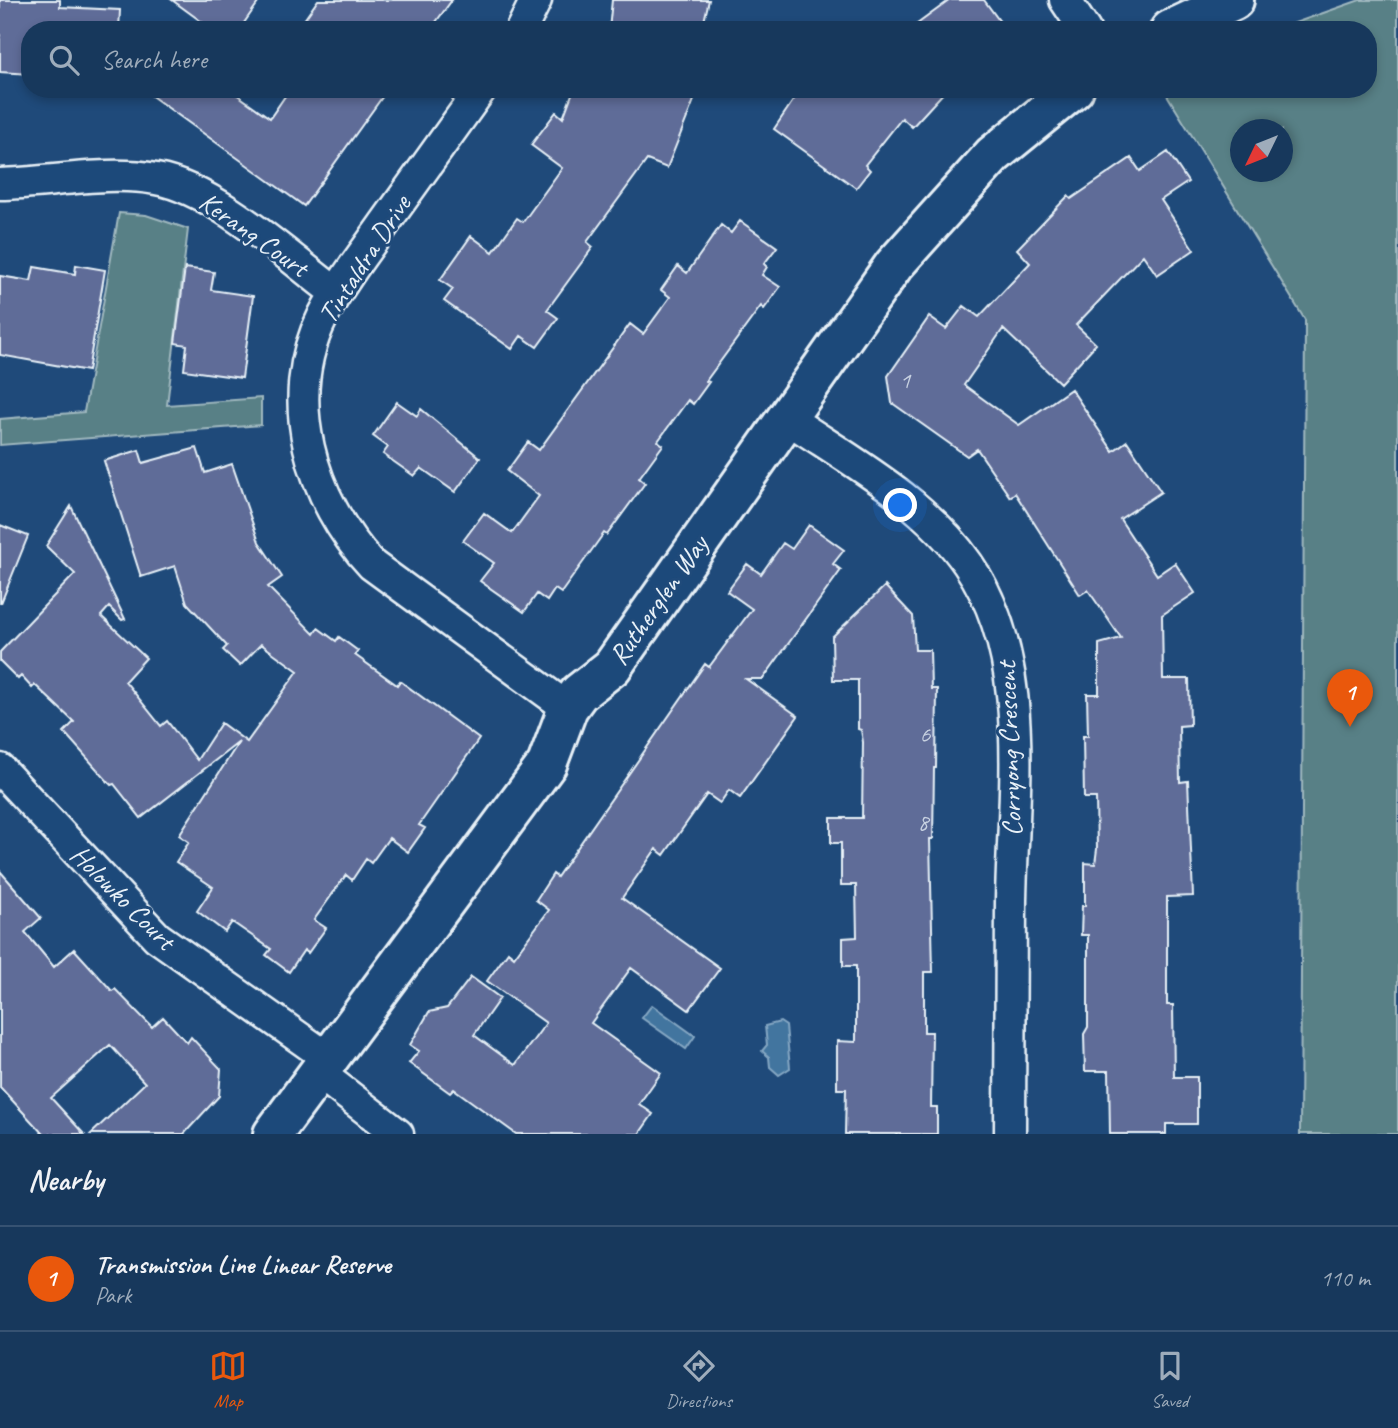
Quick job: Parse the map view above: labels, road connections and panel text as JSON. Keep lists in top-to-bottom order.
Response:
{
  "streets": {
    "street": [
      "Kerang Court",
      "Tintaldra Drive",
      "Rutherglen Way",
      "Corryong Crescent",
      "Holowko Court"
    ]
  },
  "crossings": [
    ["Kerang Court", "Tintaldra Drive"],
    ["Tintaldra Drive", "Rutherglen Way"],
    ["Rutherglen Way", "Corryong Crescent"],
    ["Rutherglen Way", "Holowko Court"]
  ],
  "house_numbers": ["1", "6", "8"],
  "north": "bottom left",
  "page": {
    "search": "Search here",
    "pins": "1",
    "heading": "Nearby",
    "list": [
      {
        "mark": "1",
        "name": "Transmission Line Linear Reserve",
        "note": "Park",
        "value": "110 m"
      }
    ],
    "nav": ["Map", "Directions", "Saved"]
  }
}
